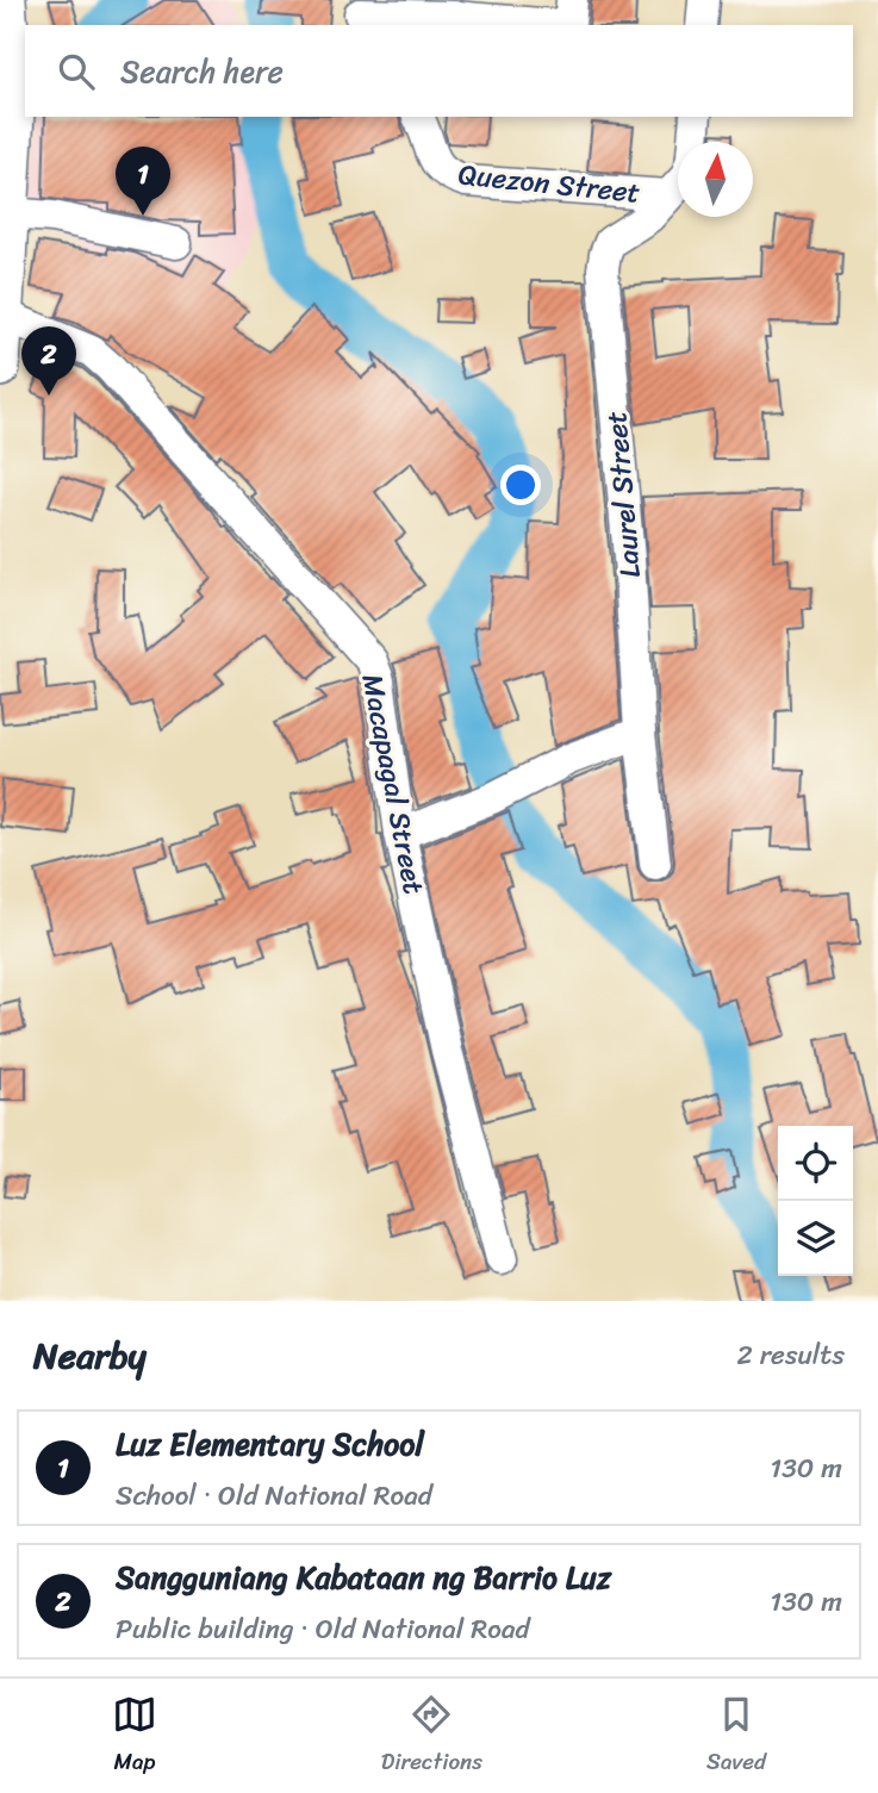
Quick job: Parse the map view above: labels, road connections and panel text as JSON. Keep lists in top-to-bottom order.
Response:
{
  "streets": {
    "street": ["Quezon Street", "Laurel Street", "Macapagal Street"]
  },
  "crossings": [
    ["Quezon Street", "Laurel Street"]
  ],
  "north": "top",
  "page": {
    "search": "Search here",
    "pins": ["1", "2"],
    "heading": ["Nearby", "2 results"],
    "list": [
      {
        "mark": "1",
        "name": "Luz Elementary School",
        "note": "School · Old National Road",
        "value": "130 m"
      },
      {
        "mark": "2",
        "name": "Sangguniang Kabataan ng Barrio Luz",
        "note": "Public building · Old National Road",
        "value": "130 m"
      }
    ],
    "nav": ["Map", "Directions", "Saved"]
  }
}
